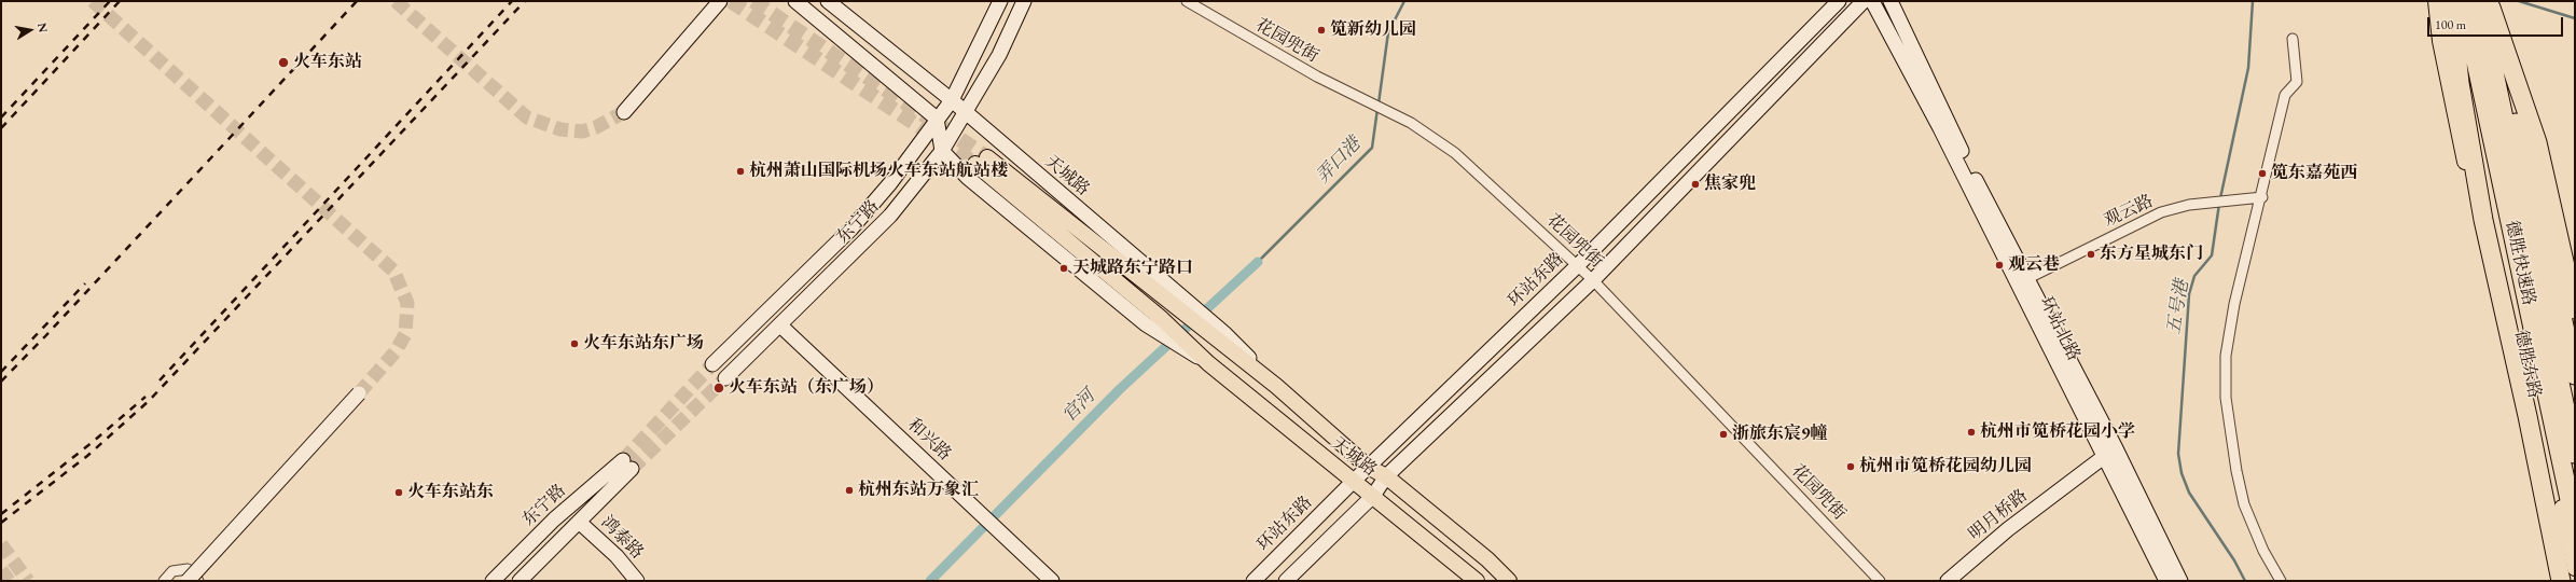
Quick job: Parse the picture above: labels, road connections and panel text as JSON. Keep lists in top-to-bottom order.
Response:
{
  "streets": {
    "highway": ["德胜快速路"],
    "main road": [
      "天城路",
      "东宁路",
      "环站东路",
      "环站北路",
      "德胜东路",
      "和兴路",
      "明月桥路",
      "鸿泰路"
    ],
    "street": ["花园兜街", "观云路"]
  },
  "crossings": [
    ["花园兜街", "环站东路"],
    ["天城路", "东宁路"],
    ["天城路", "环站东路"],
    ["观云路", "环站北路"],
    ["东宁路", "和兴路"],
    ["东宁路", "鸿泰路"],
    ["德胜快速路", "德胜东路"],
    ["环站北路", "明月桥路"]
  ],
  "water": ["弄口港", "五号港", "官河"],
  "places": [
    "笕新幼儿园",
    "火车东站",
    "杭州萧山国际机场火车东站航站楼",
    "笕东嘉苑西",
    "焦家兜",
    "东方星城东门",
    "观云巷",
    "天城路东宁路口",
    "火车东站东广场",
    "火车东站（东广场）",
    "杭州市笕桥花园小学",
    "浙旅东宸9幢",
    "杭州市笕桥花园幼儿园",
    "杭州东站万象汇",
    "火车东站东"
  ],
  "scale_bar": "100 m",
  "north": "right"
}
